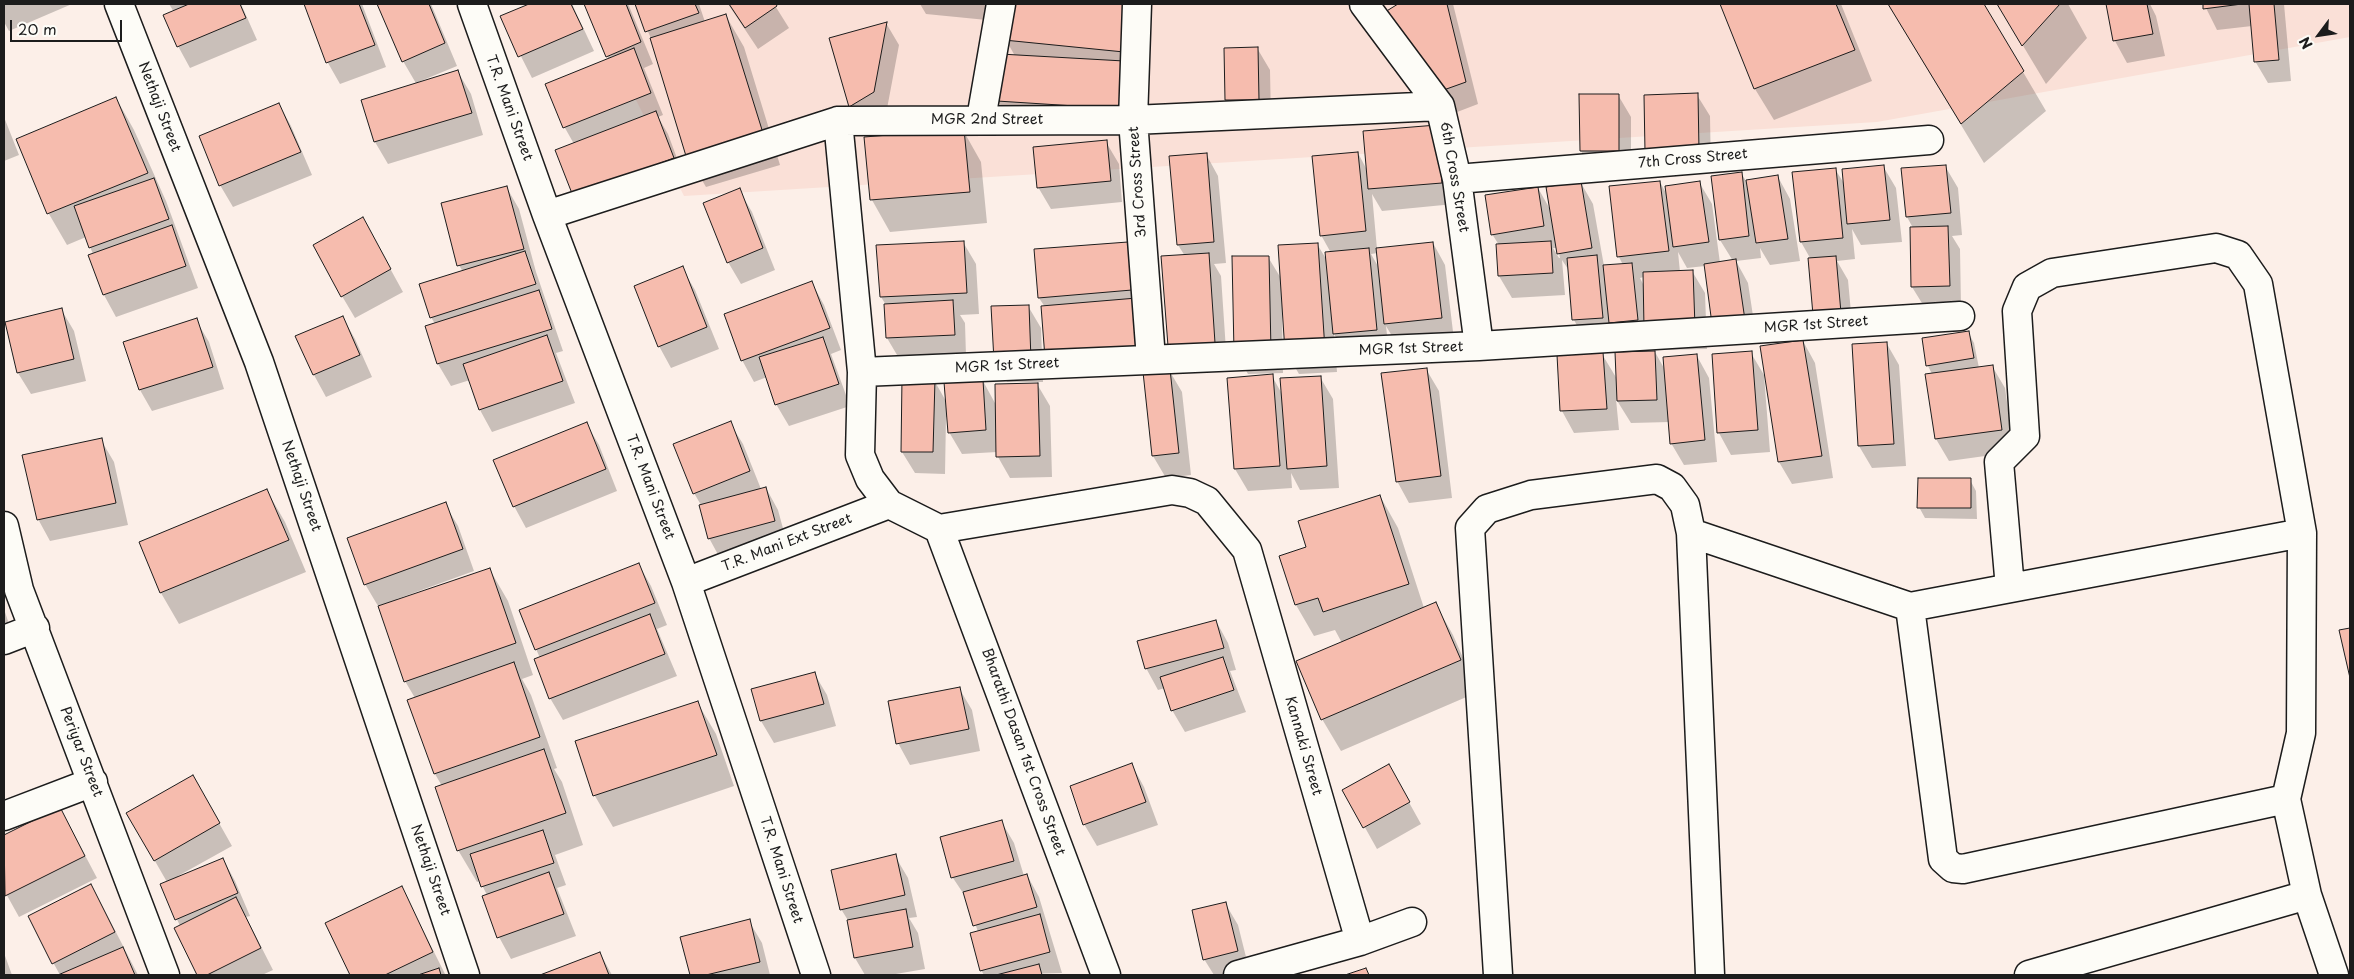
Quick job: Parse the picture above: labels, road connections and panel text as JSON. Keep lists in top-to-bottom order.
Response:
{
  "streets": {
    "street": [
      "Nethaji Street",
      "T.R. Mani Street",
      "MGR 2nd Street",
      "7th Cross Street",
      "6th Cross Street",
      "3rd Cross Street",
      "MGR 1st Street",
      "T.R. Mani Ext Street",
      "Kannaki Street",
      "Periyar Street",
      "Bharathi Dasan 1st Cross Street"
    ]
  },
  "crossings": [
    ["T.R. Mani Street", "MGR 2nd Street"],
    ["T.R. Mani Street", "T.R. Mani Ext Street"],
    ["MGR 2nd Street", "6th Cross Street"],
    ["MGR 2nd Street", "3rd Cross Street"],
    ["7th Cross Street", "6th Cross Street"],
    ["6th Cross Street", "MGR 1st Street"],
    ["3rd Cross Street", "MGR 1st Street"],
    ["Kannaki Street", "Bharathi Dasan 1st Cross Street"]
  ],
  "scale_bar": "20 m",
  "north": "bottom left"
}
